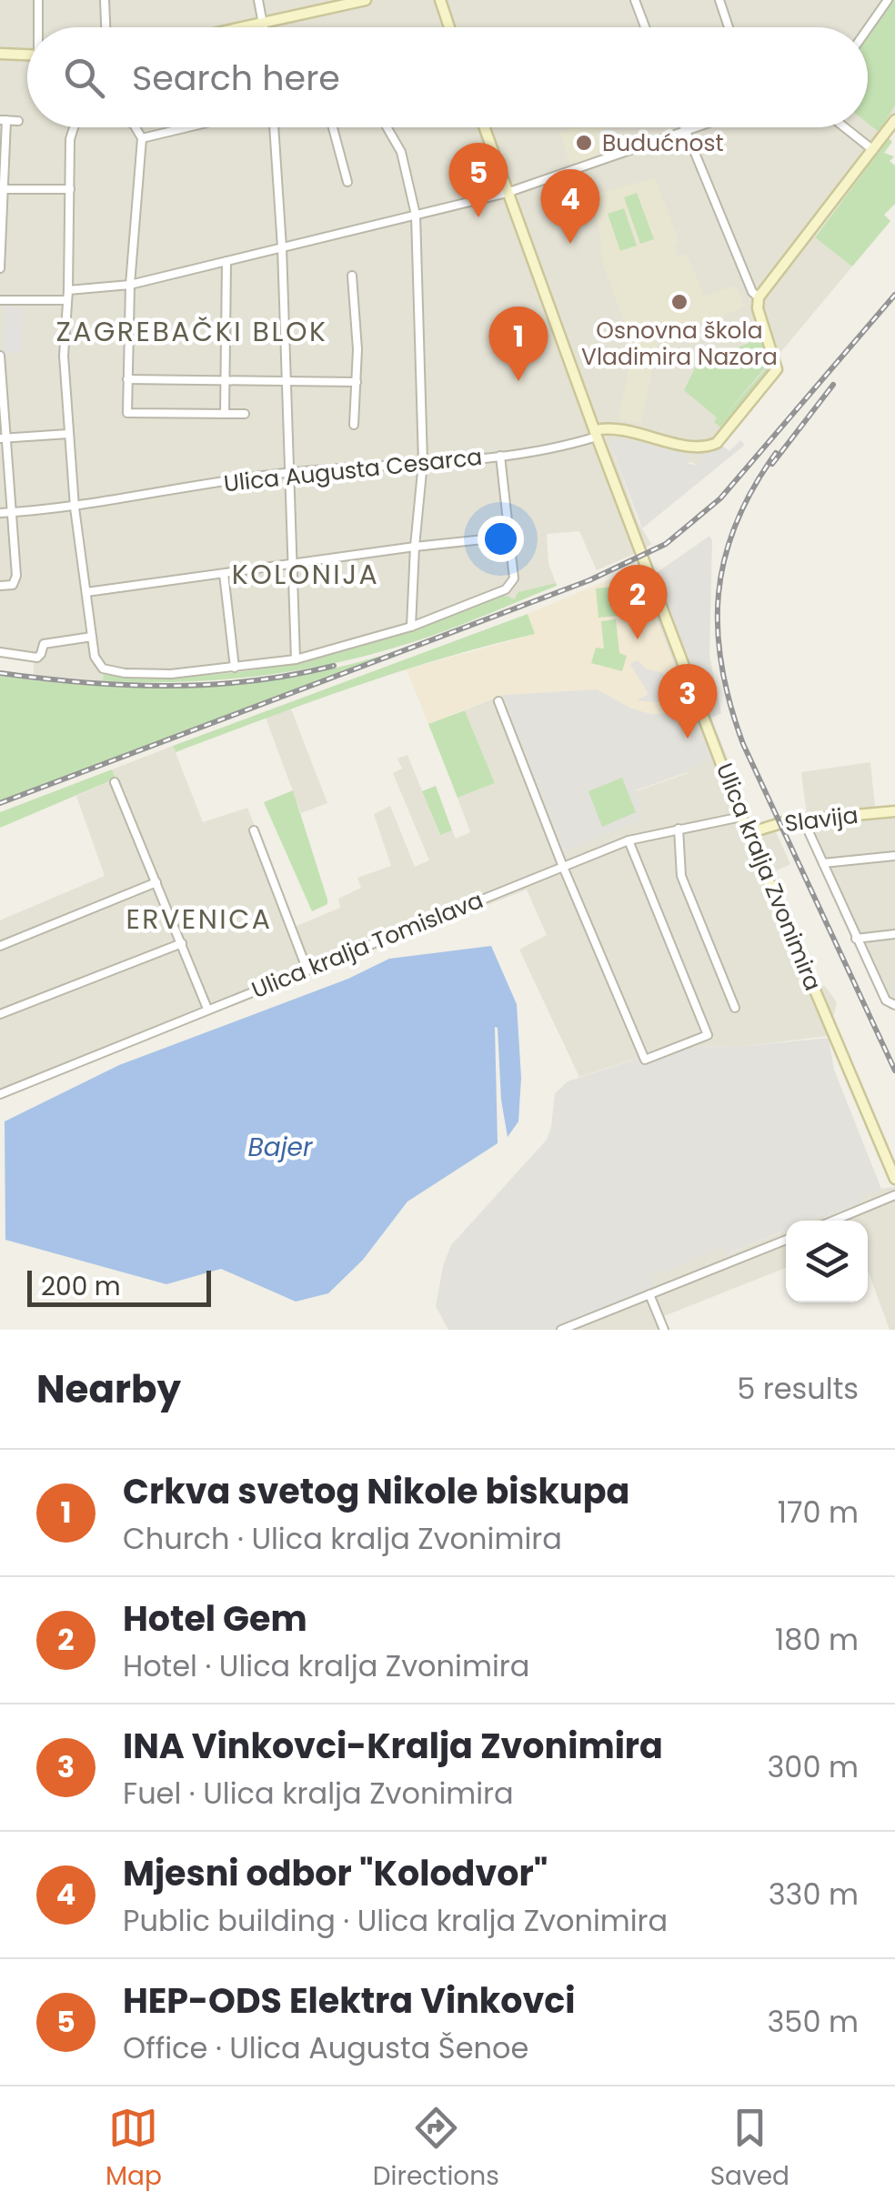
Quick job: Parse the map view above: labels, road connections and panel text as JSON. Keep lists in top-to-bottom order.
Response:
{
  "streets": {
    "main road": ["Slavija", "Ulica kralja Zvonimira"],
    "street": ["Ulica Augusta Cesarca", "Ulica kralja Tomislava"]
  },
  "crossings": [
    ["Ulica Augusta Cesarca", "Ulica kralja Zvonimira"],
    ["Slavija", "Ulica kralja Zvonimira"],
    ["Ulica kralja Zvonimira", "Ulica kralja Tomislava"]
  ],
  "districts": ["ZAGREBAČKI BLOK", "KOLONIJA", "ERVENICA"],
  "water": ["Bajer"],
  "places": ["Budućnost", "Osnovna škola Vladimira Nazora"],
  "scale_bar": "200 m",
  "page": {
    "search": "Search here",
    "pins": [
      "5",
      "4",
      "1",
      "2",
      "3"
    ],
    "scale": "200 m",
    "heading": ["Nearby", "5 results"],
    "list": [
      {
        "mark": "1",
        "name": "Crkva svetog Nikole biskupa",
        "note": "Church · Ulica kralja Zvonimira",
        "value": "170 m"
      },
      {
        "mark": "2",
        "name": "Hotel Gem",
        "note": "Hotel · Ulica kralja Zvonimira",
        "value": "180 m"
      },
      {
        "mark": "3",
        "name": "INA Vinkovci-Kralja Zvonimira",
        "note": "Fuel · Ulica kralja Zvonimira",
        "value": "300 m"
      },
      {
        "mark": "4",
        "name": "Mjesni odbor \"Kolodvor\"",
        "note": "Public building · Ulica kralja Zvonimira",
        "value": "330 m"
      },
      {
        "mark": "5",
        "name": "HEP-ODS Elektra Vinkovci",
        "note": "Office · Ulica Augusta Šenoe",
        "value": "350 m"
      }
    ],
    "nav": ["Map", "Directions", "Saved"]
  }
}
